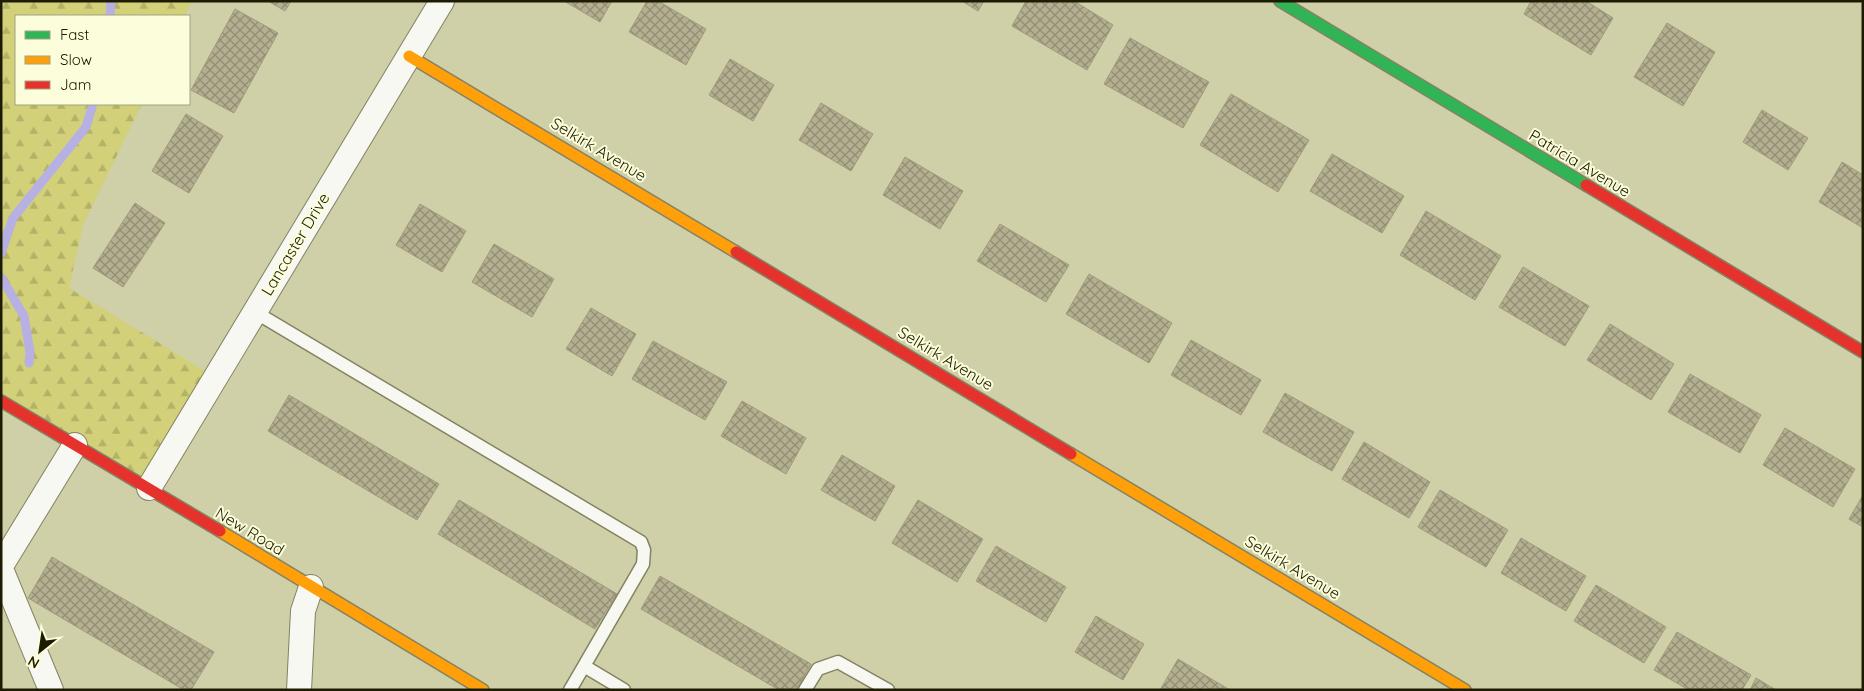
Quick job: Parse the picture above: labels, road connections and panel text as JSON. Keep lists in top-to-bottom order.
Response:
{
  "streets": {
    "street": [
      "Selkirk Avenue",
      "Patricia Avenue",
      "Lancaster Drive",
      "New Road"
    ]
  },
  "crossings": [
    ["Selkirk Avenue", "Lancaster Drive"],
    ["Lancaster Drive", "New Road"]
  ],
  "legend": ["Fast", "Slow", "Jam"],
  "north": "bottom left"
}
